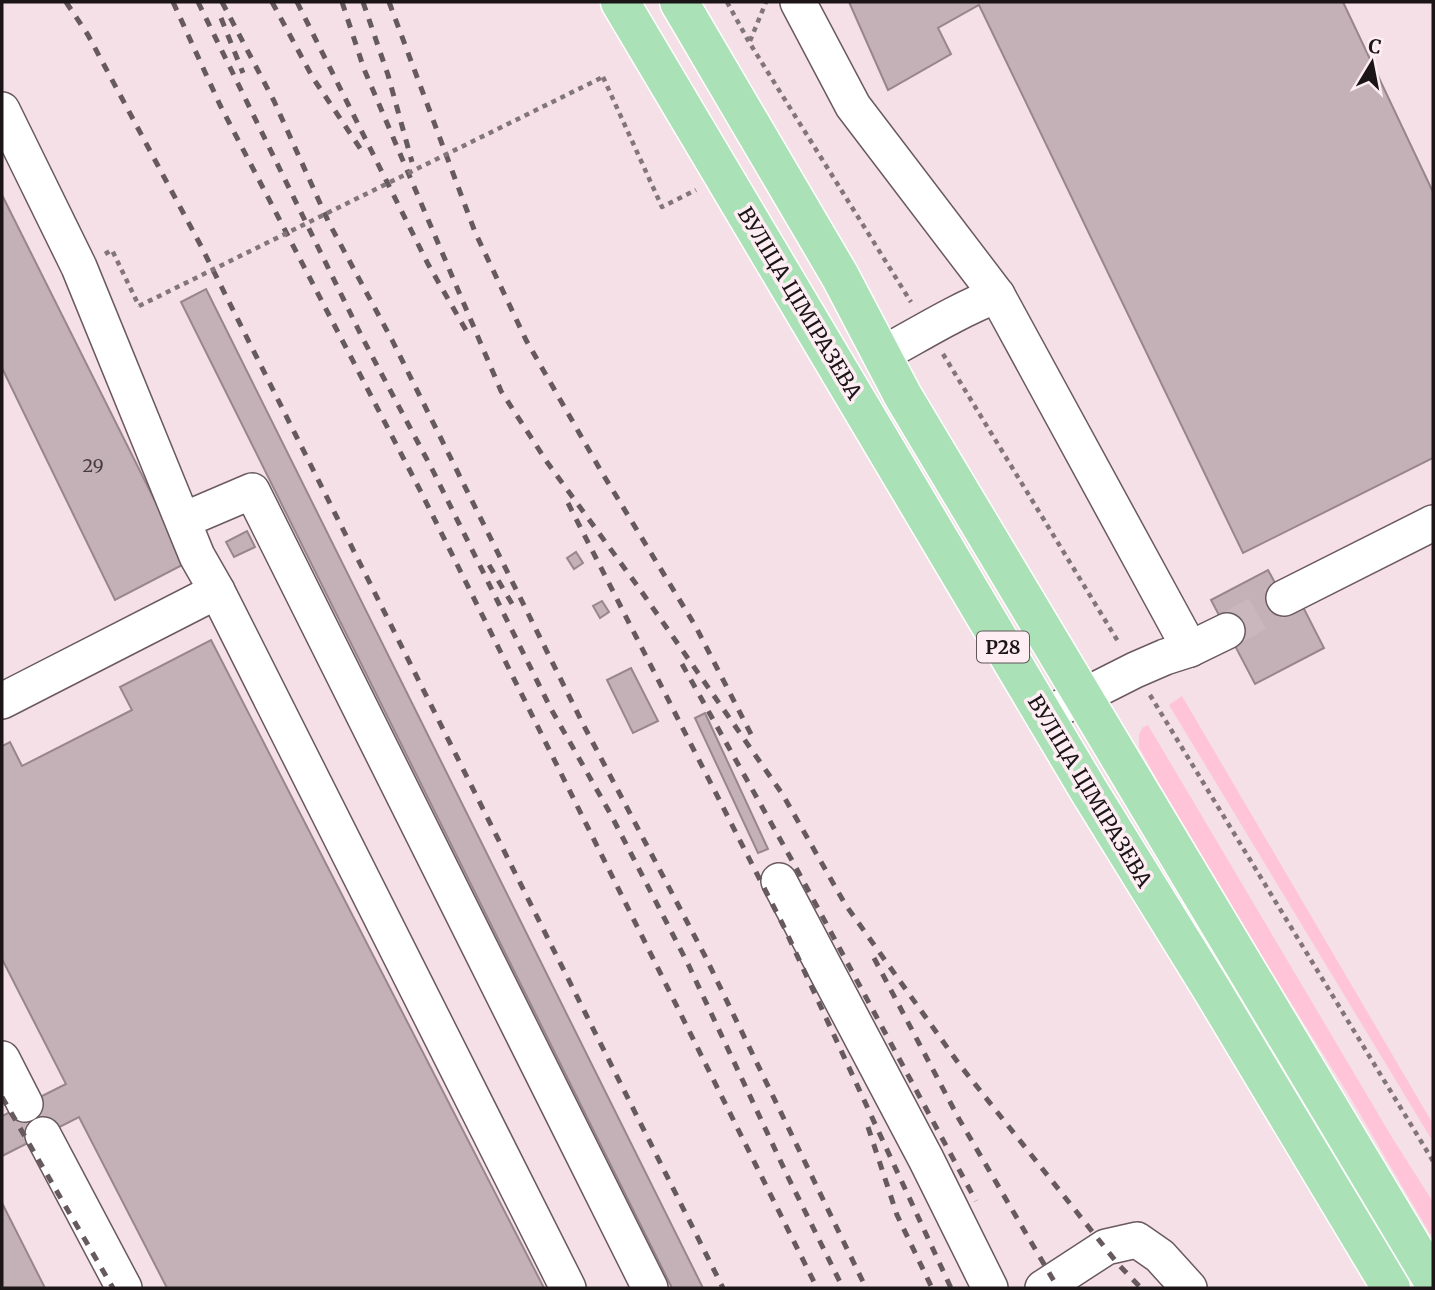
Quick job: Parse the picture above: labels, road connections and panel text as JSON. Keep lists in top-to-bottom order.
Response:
{
  "streets": {
    "main road": ["ВУЛІЦА ЦІМІРАЗЕВА", "Р28"]
  },
  "house_numbers": ["29"],
  "north": "top"
}
